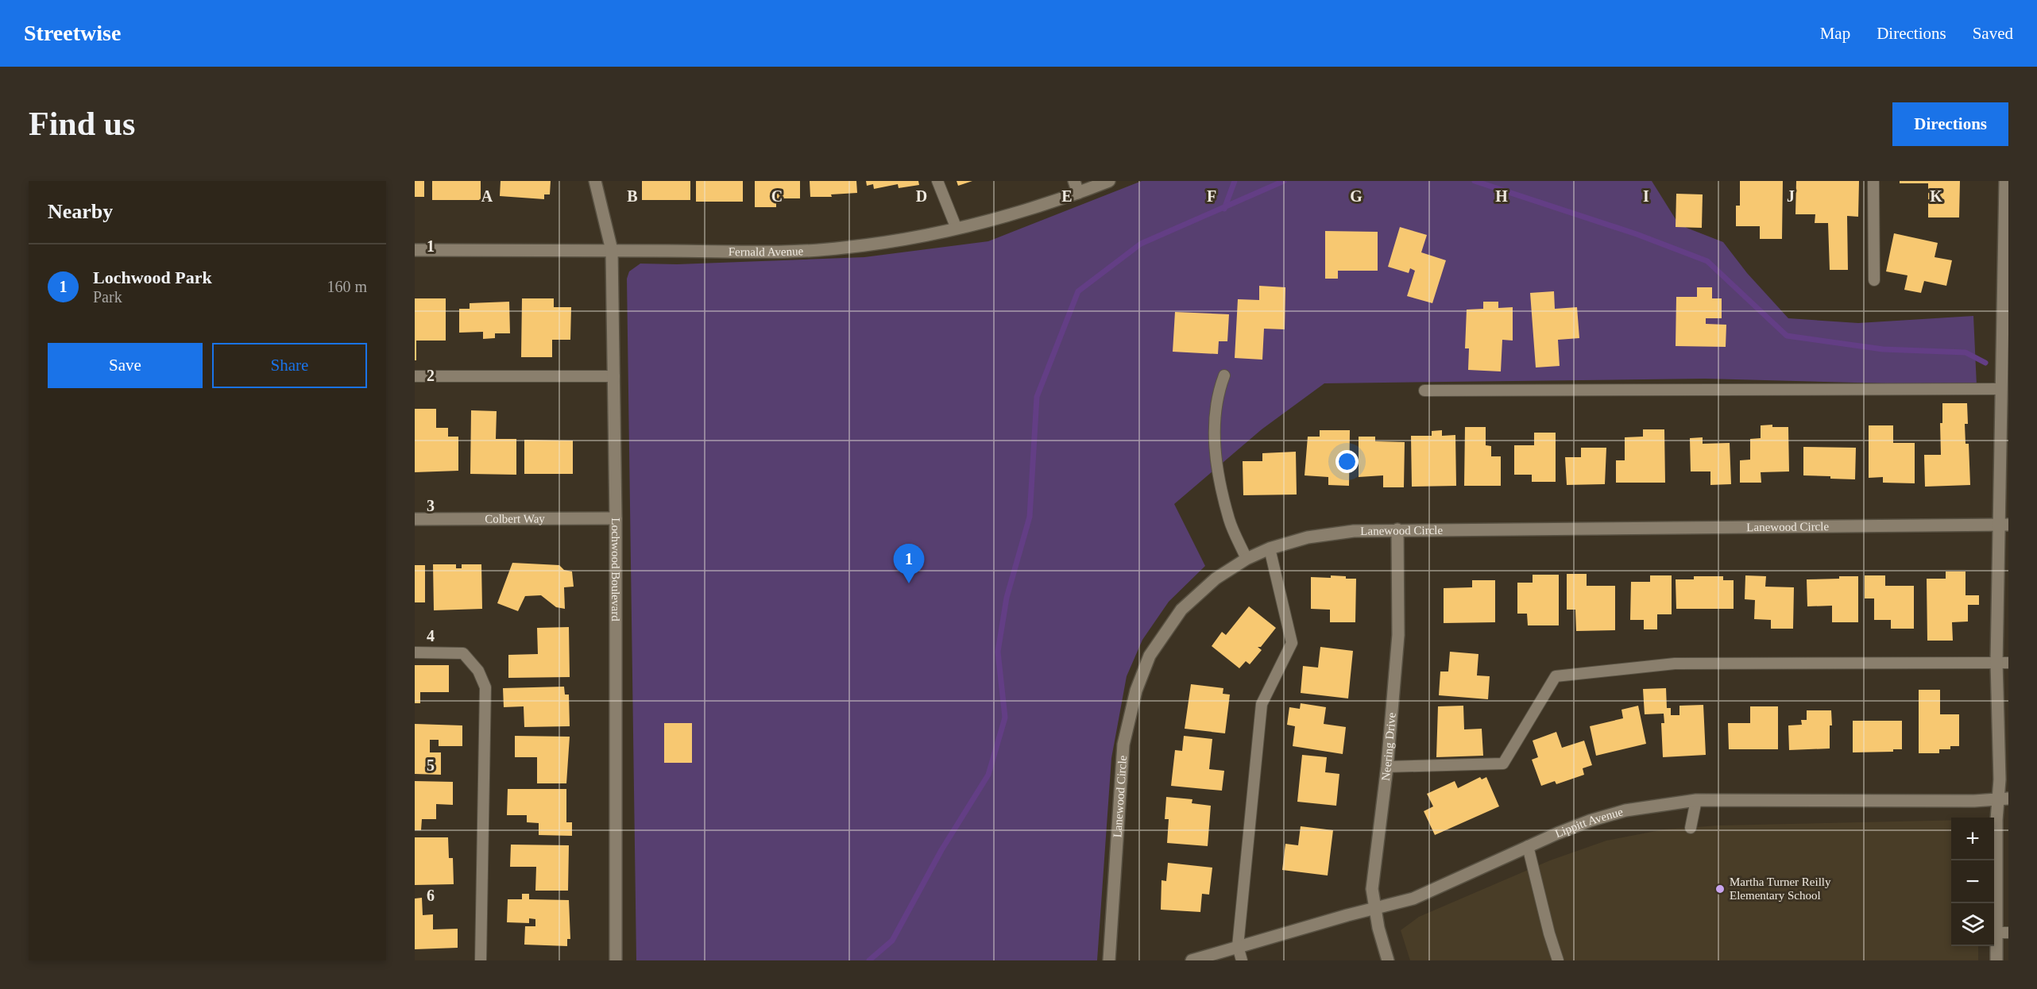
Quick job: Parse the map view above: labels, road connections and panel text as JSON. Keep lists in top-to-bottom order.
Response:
{
  "streets": {
    "street": [
      "Fernald Avenue",
      "Colbert Way",
      "Lanewood Circle",
      "Lochwood Boulevard",
      "Neering Drive",
      "Lippitt Avenue"
    ]
  },
  "crossings": [
    ["Fernald Avenue", "Lochwood Boulevard"],
    ["Colbert Way", "Lochwood Boulevard"],
    ["Lanewood Circle", "Neering Drive"],
    ["Neering Drive", "Lippitt Avenue"]
  ],
  "places": ["Martha Turner Reilly Elementary School"],
  "page": {
    "header": "Streetwise",
    "nav": ["Map", "Directions", "Saved"],
    "buttons": [
      "Directions",
      ["Save", "Share"]
    ],
    "title": "Find us",
    "heading": "Nearby",
    "list": [
      {
        "mark": "1",
        "name": "Lochwood Park",
        "note": "Park",
        "value": "160 m"
      }
    ],
    "pins": "1",
    "map_buttons": ["+", "−"]
  },
  "grid": {
    "columns": [
      "A",
      "B",
      "C",
      "D",
      "E",
      "F",
      "G",
      "H",
      "I",
      "J",
      "K"
    ],
    "rows": [
      "1",
      "2",
      "3",
      "4",
      "5",
      "6"
    ]
  }
}
